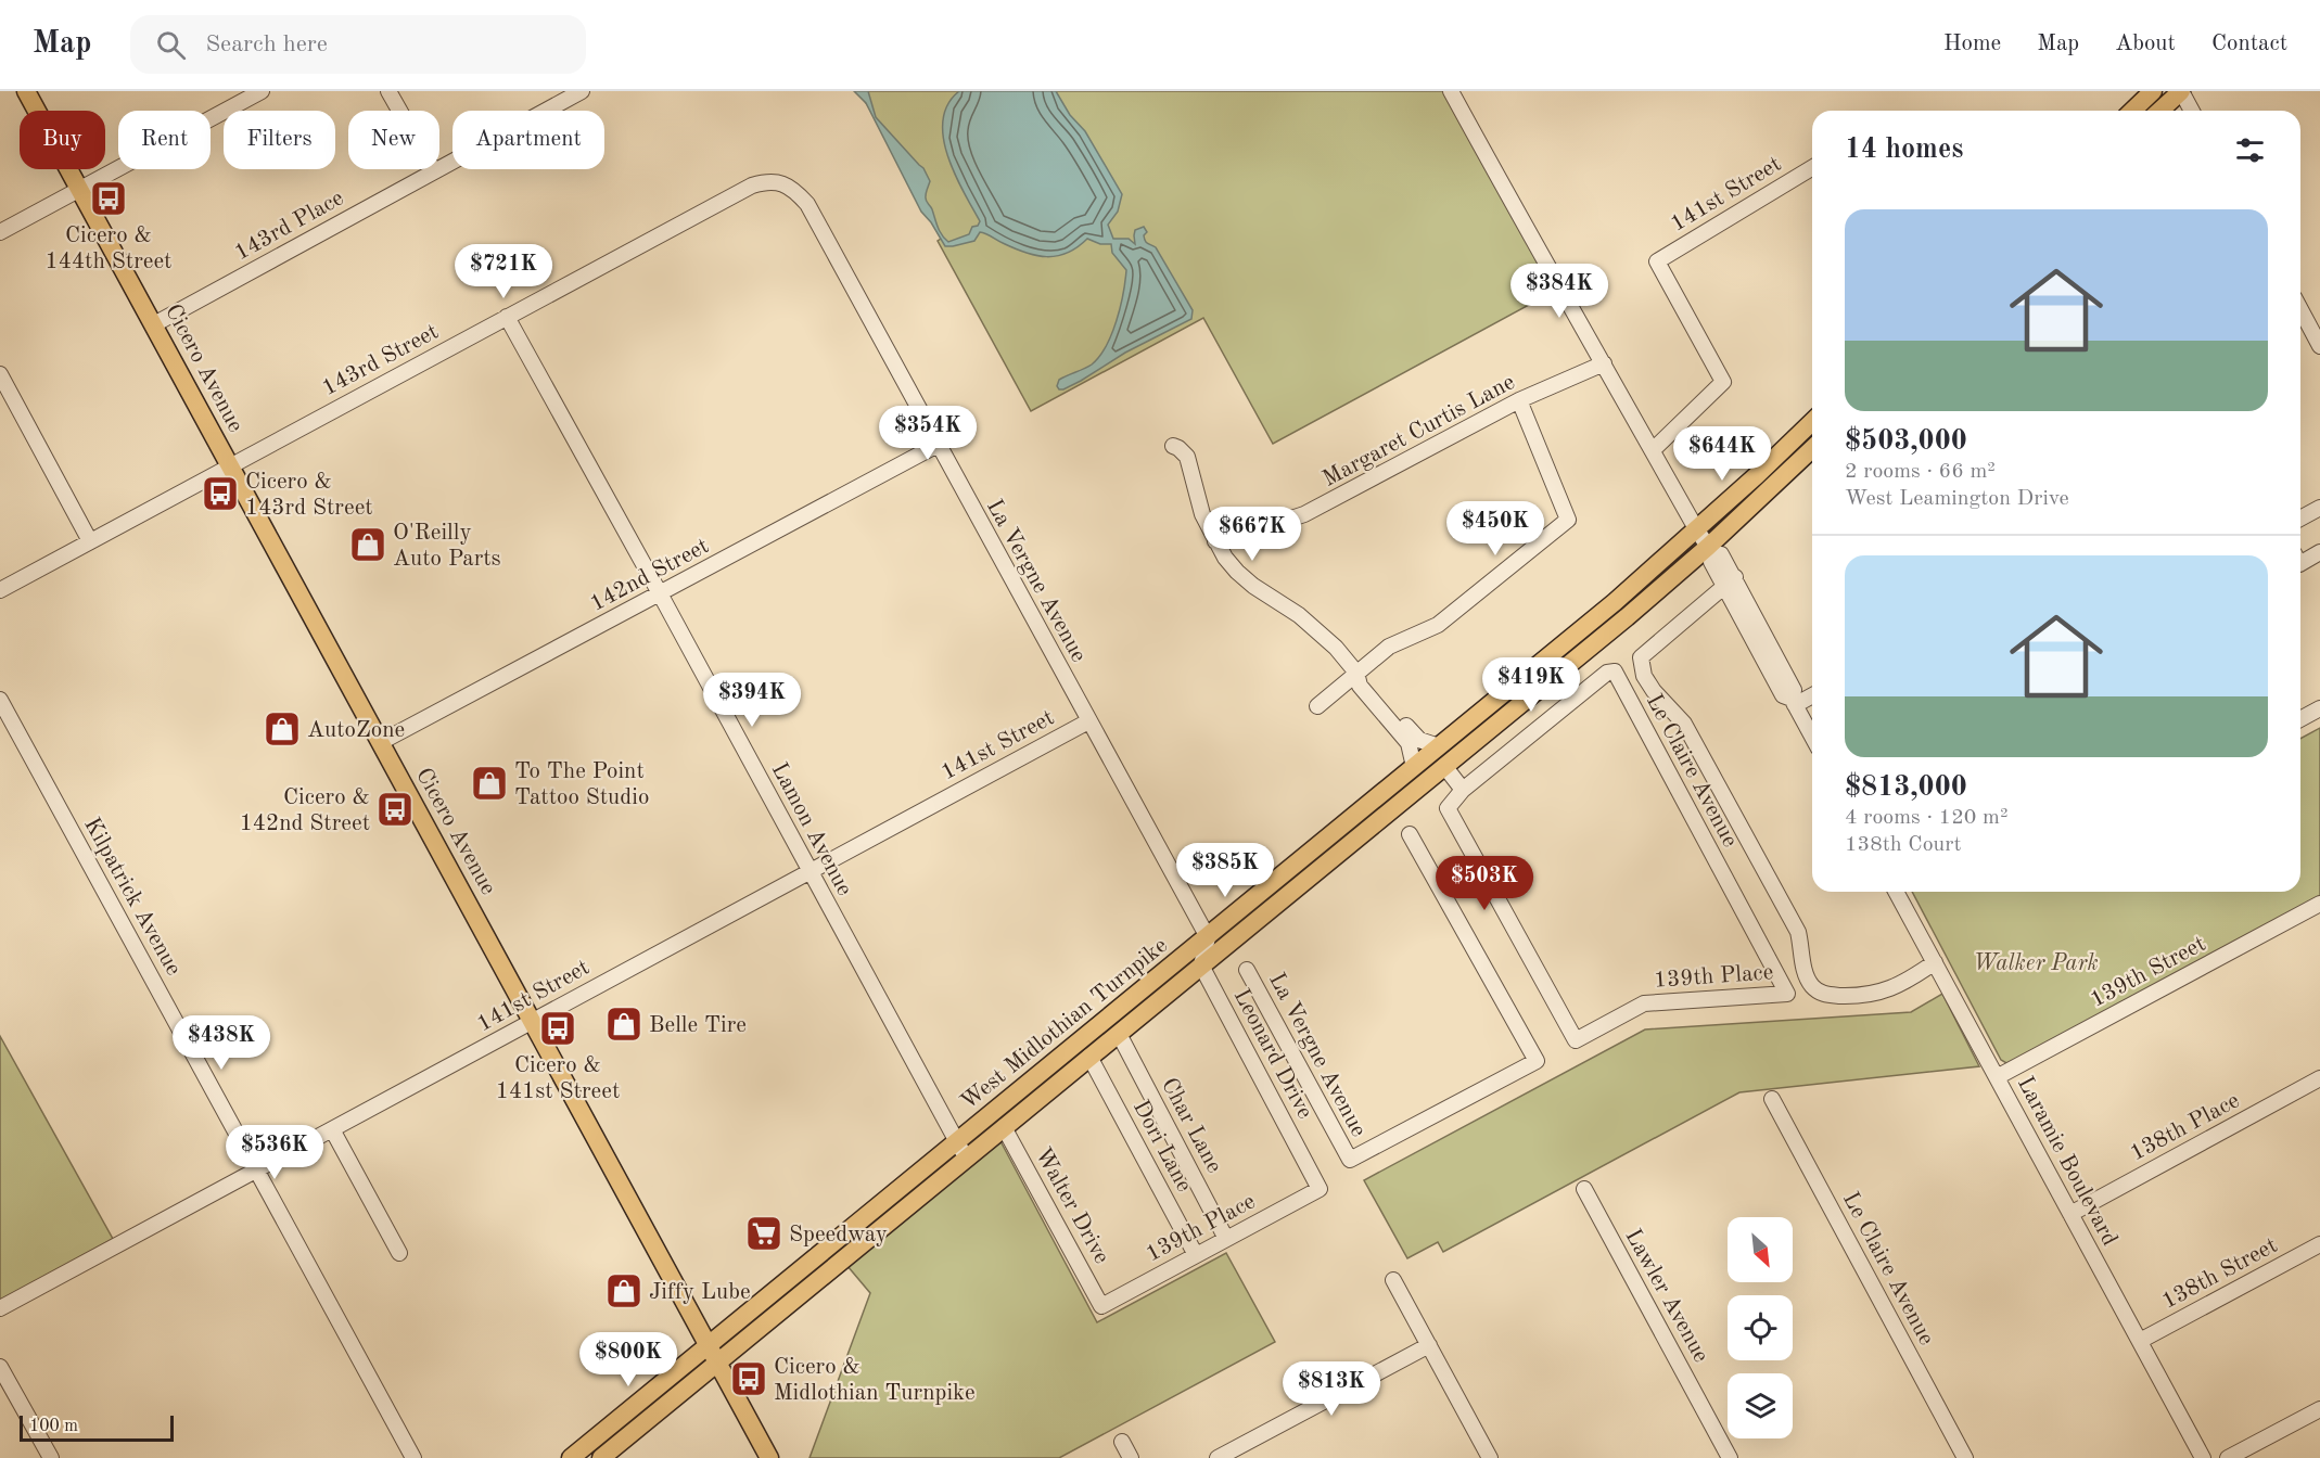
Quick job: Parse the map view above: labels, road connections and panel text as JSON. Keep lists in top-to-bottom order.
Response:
{
  "streets": {
    "main road": ["Cicero Avenue", "West Midlothian Turnpike"],
    "street": [
      "141st Street",
      "143rd Place",
      "143rd Street",
      "Margaret Curtis Lane",
      "142nd Street",
      "La Vergne Avenue",
      "Le Claire Avenue",
      "Lamon Avenue",
      "Kilpatrick Avenue",
      "139th Street",
      "139th Place",
      "Leonard Drive",
      "Char Lane",
      "138th Place",
      "Dori Lane",
      "Laramie Boulevard",
      "Walter Drive",
      "138th Street",
      "Lawler Avenue"
    ]
  },
  "crossings": [
    ["141st Street", "Cicero Avenue"],
    ["141st Street", "La Vergne Avenue"],
    ["141st Street", "Lamon Avenue"],
    ["141st Street", "Kilpatrick Avenue"],
    ["143rd Place", "Cicero Avenue"],
    ["143rd Street", "Cicero Avenue"],
    ["143rd Street", "La Vergne Avenue"],
    ["143rd Street", "Lamon Avenue"],
    ["Cicero Avenue", "142nd Street"],
    ["Cicero Avenue", "West Midlothian Turnpike"],
    ["142nd Street", "La Vergne Avenue"],
    ["142nd Street", "Lamon Avenue"],
    ["La Vergne Avenue", "West Midlothian Turnpike"],
    ["Le Claire Avenue", "139th Place"],
    ["Lamon Avenue", "West Midlothian Turnpike"],
    ["139th Street", "Laramie Boulevard"],
    ["139th Place", "Leonard Drive"],
    ["139th Place", "Char Lane"],
    ["139th Place", "Dori Lane"],
    ["139th Place", "Walter Drive"],
    ["West Midlothian Turnpike", "Leonard Drive"],
    ["West Midlothian Turnpike", "Char Lane"],
    ["West Midlothian Turnpike", "Dori Lane"],
    ["West Midlothian Turnpike", "Walter Drive"],
    ["138th Place", "Laramie Boulevard"],
    ["Laramie Boulevard", "138th Street"]
  ],
  "parks": ["Walker Park"],
  "places": {
    "bus stop": [
      "Cicero & 144th Street",
      "Cicero & 143rd Street",
      "Cicero & 142nd Street",
      "Cicero & 141st Street",
      "Cicero & Midlothian Turnpike"
    ],
    "shop": [
      "O'Reilly Auto Parts",
      "AutoZone",
      "To The Point Tattoo Studio",
      "Belle Tire",
      "Jiffy Lube"
    ],
    "supermarket": ["Speedway"]
  },
  "scale_bar": "100 m",
  "north": "bottom right",
  "page": {
    "header": "Map",
    "search": "Search here",
    "nav": [
      "Home",
      "Map",
      "About",
      "Contact"
    ],
    "chip": [
      "Buy",
      "Rent",
      "Filters",
      "New",
      "Apartment"
    ],
    "heading": "14 homes",
    "list": [
      {
        "name": "$503,000",
        "note": "2 rooms · 66 m² · West Leamington Drive"
      },
      {
        "name": "$813,000",
        "note": "4 rooms · 120 m² · 138th Court"
      }
    ],
    "price": [
      "$721K",
      "$384K",
      "$354K",
      "$644K",
      "$450K",
      "$667K",
      "$419K",
      "$394K",
      "$385K",
      "$503K",
      "$438K",
      "$536K",
      "$800K",
      "$813K"
    ],
    "scale": "100 m"
  }
}
